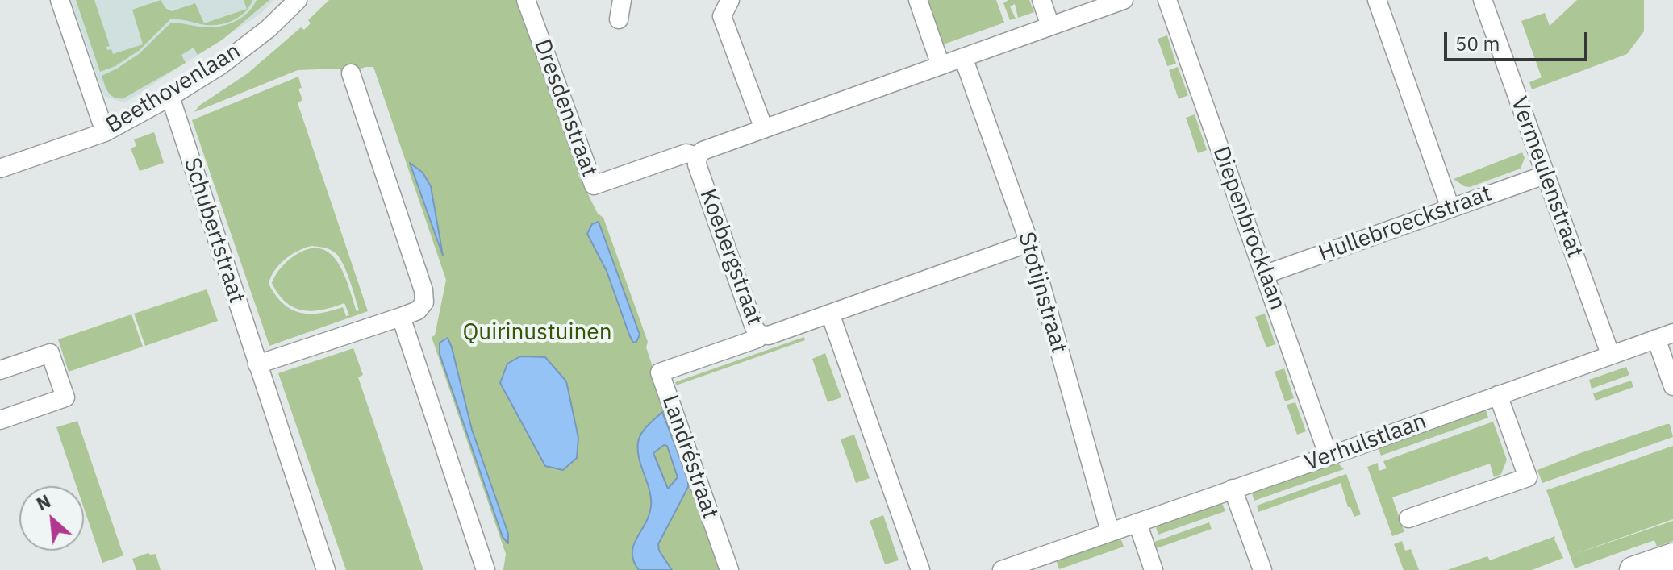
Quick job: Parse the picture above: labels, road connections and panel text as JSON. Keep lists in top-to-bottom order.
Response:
{
  "streets": {
    "street": [
      "Beethovenlaan",
      "Dresdenstraat",
      "Vermeulenstraat",
      "Hullebroeckstraat",
      "Diepenbrocklaan",
      "Schubertstraat",
      "Koebergstraat",
      "Stotijnstraat",
      "Verhulstlaan",
      "Landréstraat"
    ]
  },
  "crossings": [
    ["Beethovenlaan", "Schubertstraat"],
    ["Dresdenstraat", "Koebergstraat"],
    ["Vermeulenstraat", "Hullebroeckstraat"],
    ["Vermeulenstraat", "Verhulstlaan"],
    ["Hullebroeckstraat", "Diepenbrocklaan"],
    ["Diepenbrocklaan", "Verhulstlaan"],
    ["Koebergstraat", "Stotijnstraat"],
    ["Koebergstraat", "Landréstraat"],
    ["Stotijnstraat", "Verhulstlaan"]
  ],
  "parks": ["Quirinustuinen"],
  "scale_bar": "50 m",
  "north": "top left"
}
